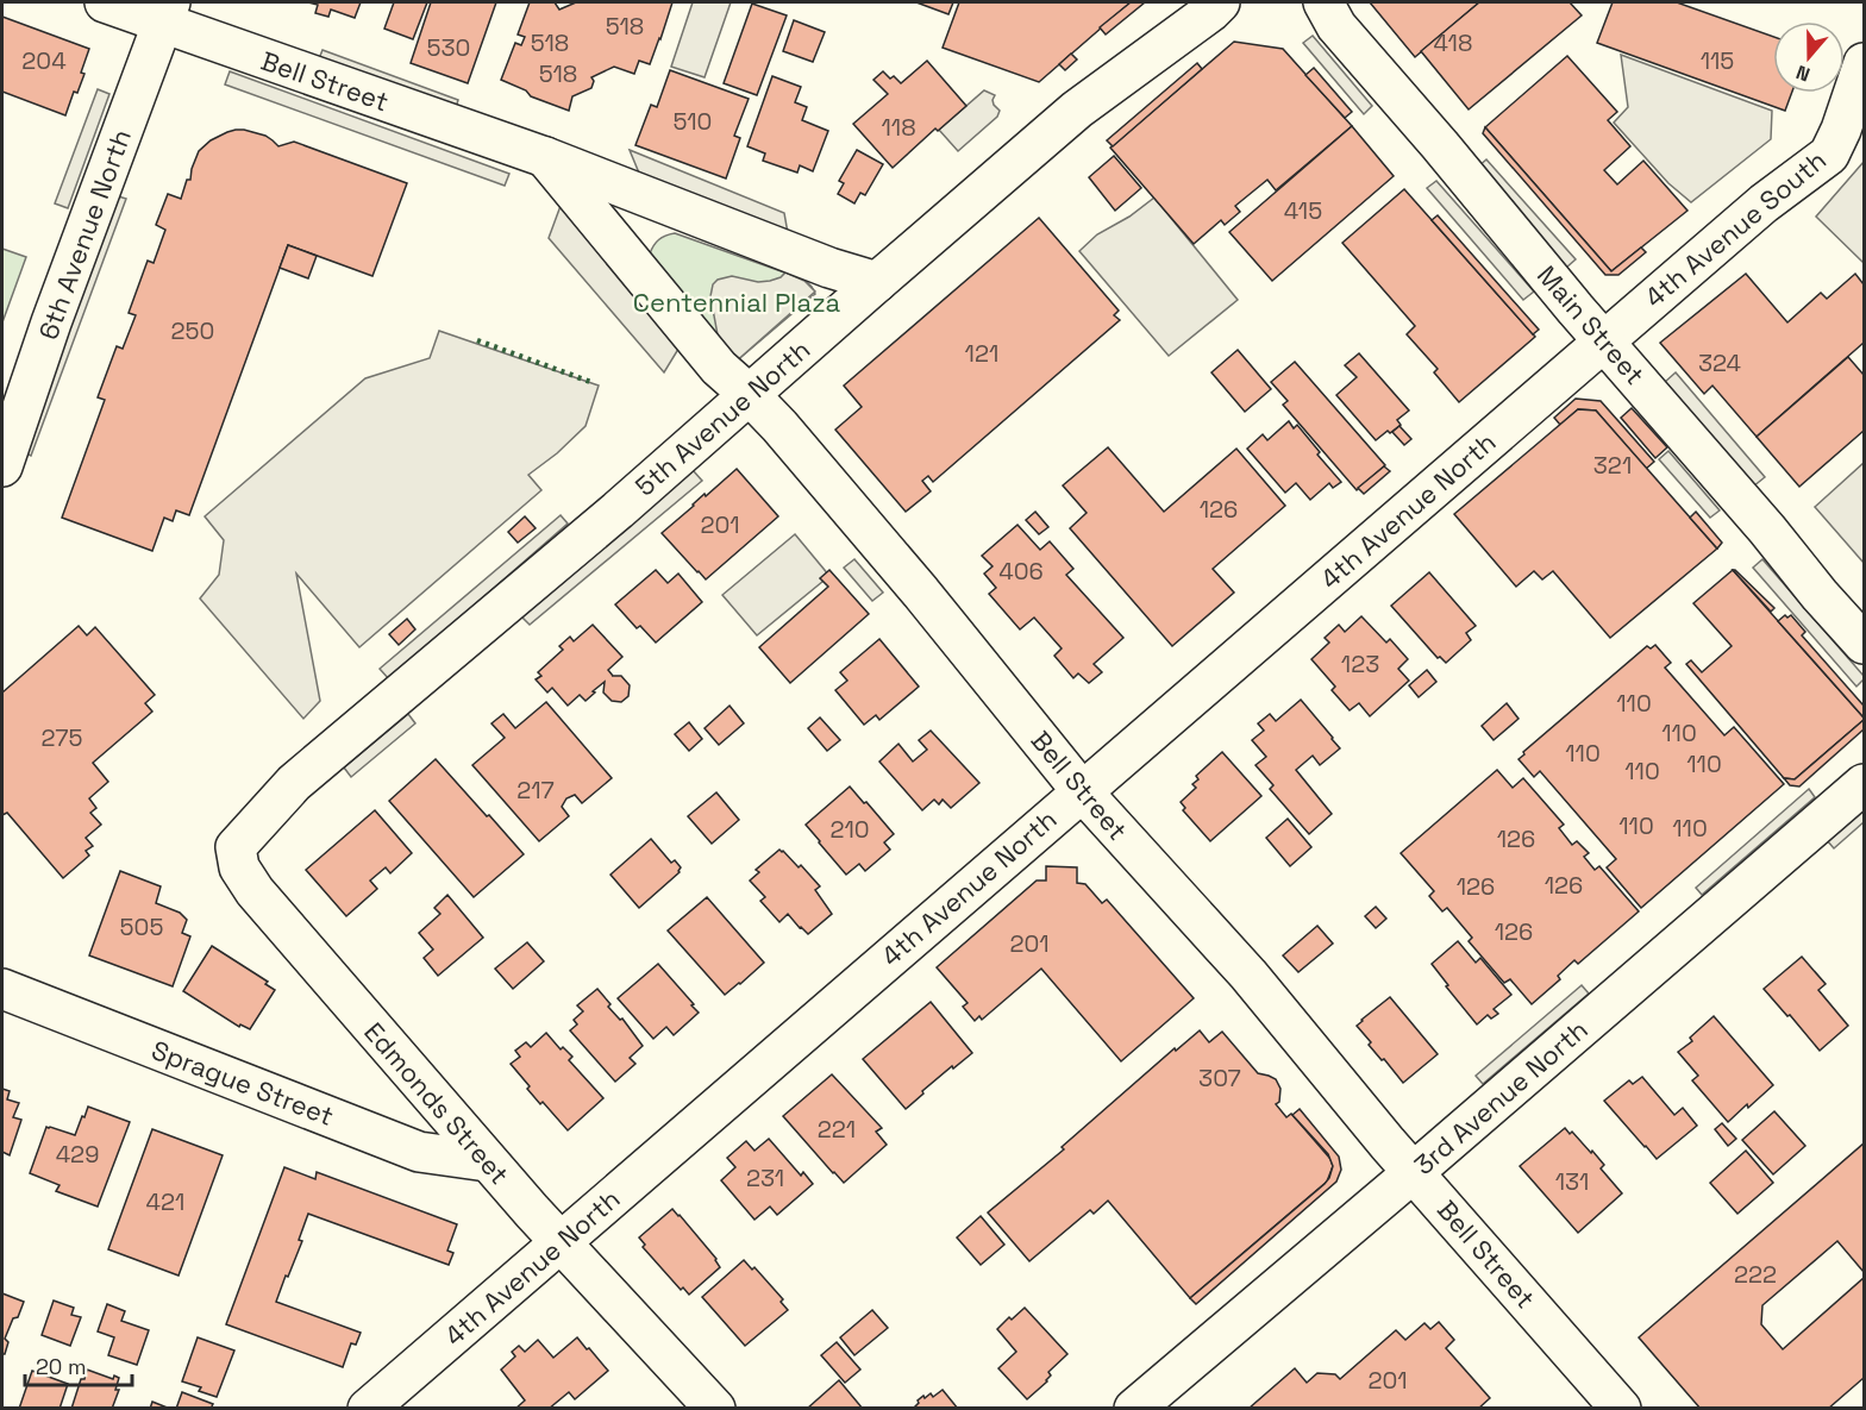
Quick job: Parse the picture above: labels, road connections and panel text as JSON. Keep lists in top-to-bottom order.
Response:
{
  "streets": {
    "street": [
      "Bell Street",
      "4th Avenue South",
      "6th Avenue North",
      "Main Street",
      "5th Avenue North",
      "4th Avenue North",
      "Sprague Street",
      "3rd Avenue North",
      "Edmonds Street"
    ]
  },
  "crossings": [
    ["Bell Street", "6th Avenue North"],
    ["Bell Street", "5th Avenue North"],
    ["Bell Street", "4th Avenue North"],
    ["Bell Street", "3rd Avenue North"],
    ["4th Avenue South", "Main Street"],
    ["4th Avenue South", "4th Avenue North"],
    ["Main Street", "4th Avenue North"],
    ["5th Avenue North", "Edmonds Street"],
    ["4th Avenue North", "Edmonds Street"],
    ["Sprague Street", "Edmonds Street"]
  ],
  "parks": ["Centennial Plaza"],
  "house_numbers": [
    "518",
    "518",
    "418",
    "530",
    "204",
    "115",
    "518",
    "510",
    "118",
    "415",
    "250",
    "121",
    "324",
    "321",
    "126",
    "201",
    "406",
    "123",
    "110",
    "110",
    "275",
    "110",
    "110",
    "110",
    "217",
    "110",
    "110",
    "210",
    "126",
    "126",
    "126",
    "505",
    "126",
    "201",
    "307",
    "221",
    "429",
    "231",
    "131",
    "421",
    "222",
    "201"
  ],
  "scale_bar": "20 m",
  "north": "bottom"
}
